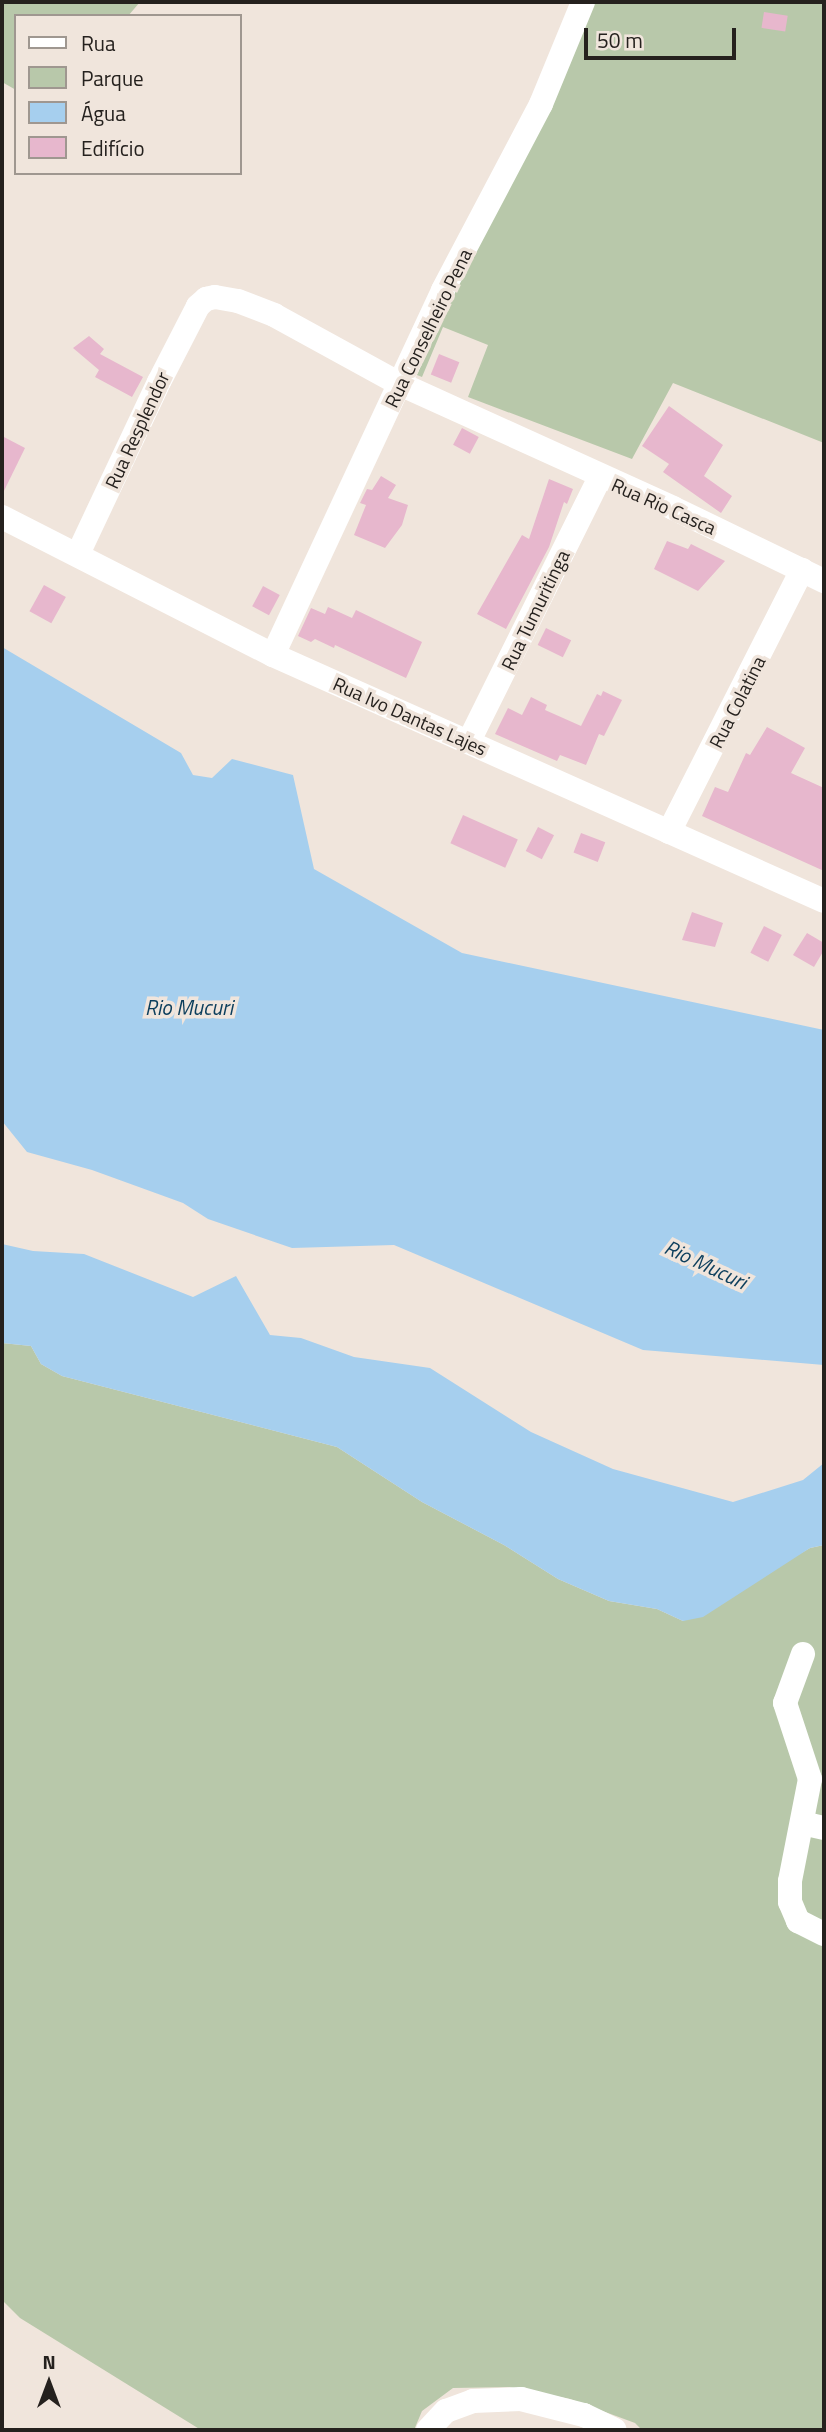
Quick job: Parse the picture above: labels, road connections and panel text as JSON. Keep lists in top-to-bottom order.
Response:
{
  "streets": {
    "street": [
      "Rua Conselheiro Pena",
      "Rua Resplendor",
      "Rua Rio Casca",
      "Rua Tumuritinga",
      "Rua Colatina",
      "Rua Ivo Dantas Lajes"
    ]
  },
  "crossings": [
    ["Rua Conselheiro Pena", "Rua Rio Casca"],
    ["Rua Conselheiro Pena", "Rua Ivo Dantas Lajes"],
    ["Rua Resplendor", "Rua Rio Casca"],
    ["Rua Resplendor", "Rua Ivo Dantas Lajes"],
    ["Rua Rio Casca", "Rua Tumuritinga"],
    ["Rua Rio Casca", "Rua Colatina"],
    ["Rua Tumuritinga", "Rua Ivo Dantas Lajes"],
    ["Rua Colatina", "Rua Ivo Dantas Lajes"]
  ],
  "water": ["Rio Mucuri"],
  "legend": [
    "Rua",
    "Parque",
    "Água",
    "Edifício"
  ],
  "scale_bar": "50 m",
  "north": "top"
}
